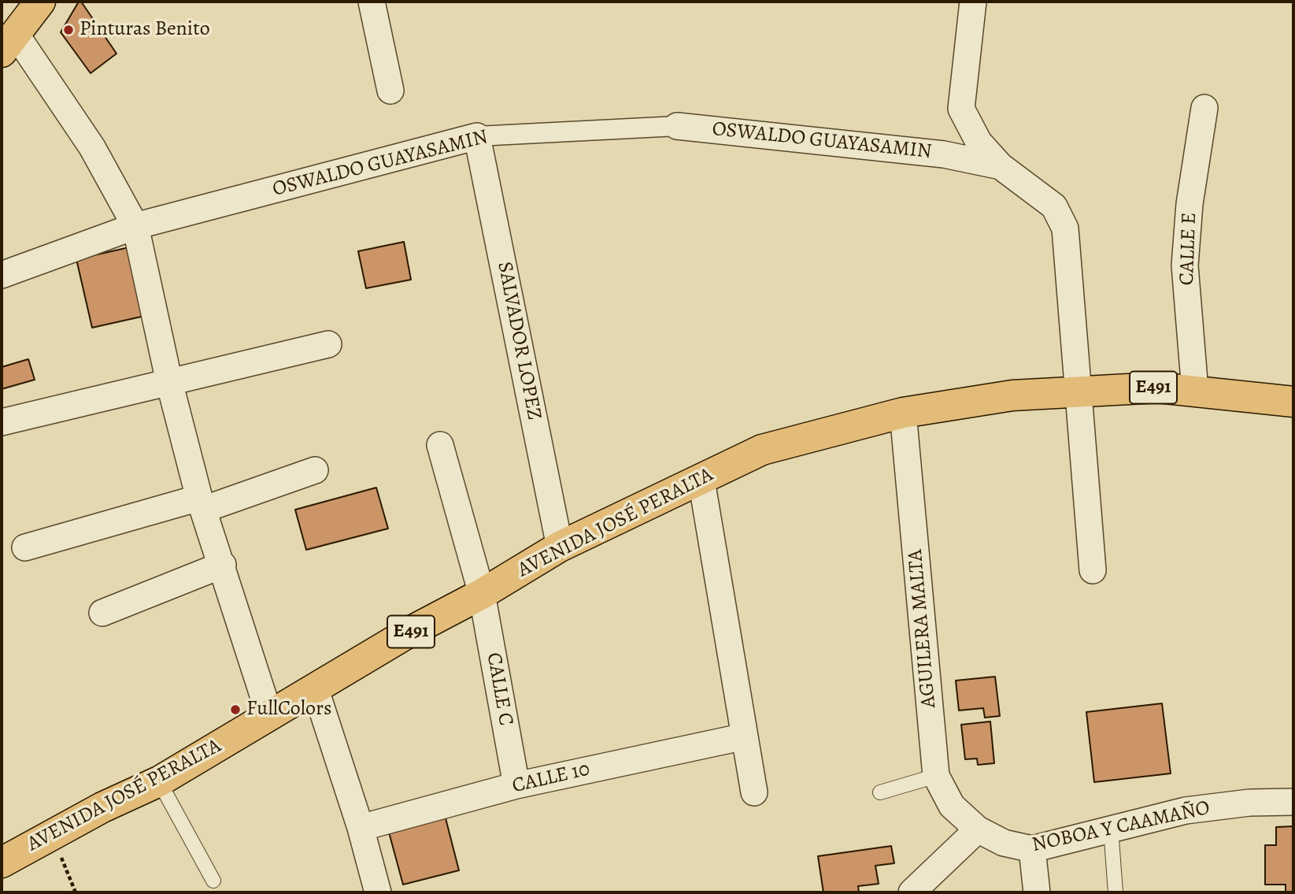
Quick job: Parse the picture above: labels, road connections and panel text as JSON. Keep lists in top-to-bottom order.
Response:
{
  "streets": {
    "highway": ["E491", "AVENIDA JOSÉ PERALTA"],
    "street": [
      "OSWALDO GUAYASAMIN",
      "CALLE E",
      "SALVADOR LOPEZ",
      "AGUILERA MALTA",
      "CALLE C",
      "CALLE 10",
      "NOBOA Y CAAMAÑO"
    ]
  },
  "crossings": [
    ["OSWALDO GUAYASAMIN", "SALVADOR LOPEZ"],
    ["CALLE E", "AVENIDA JOSÉ PERALTA"],
    ["SALVADOR LOPEZ", "AVENIDA JOSÉ PERALTA"],
    ["AVENIDA JOSÉ PERALTA", "AGUILERA MALTA"],
    ["AVENIDA JOSÉ PERALTA", "CALLE C"],
    ["AGUILERA MALTA", "NOBOA Y CAAMAÑO"],
    ["CALLE C", "CALLE 10"]
  ],
  "places": ["Pinturas Benito", "FullColors"]
}
